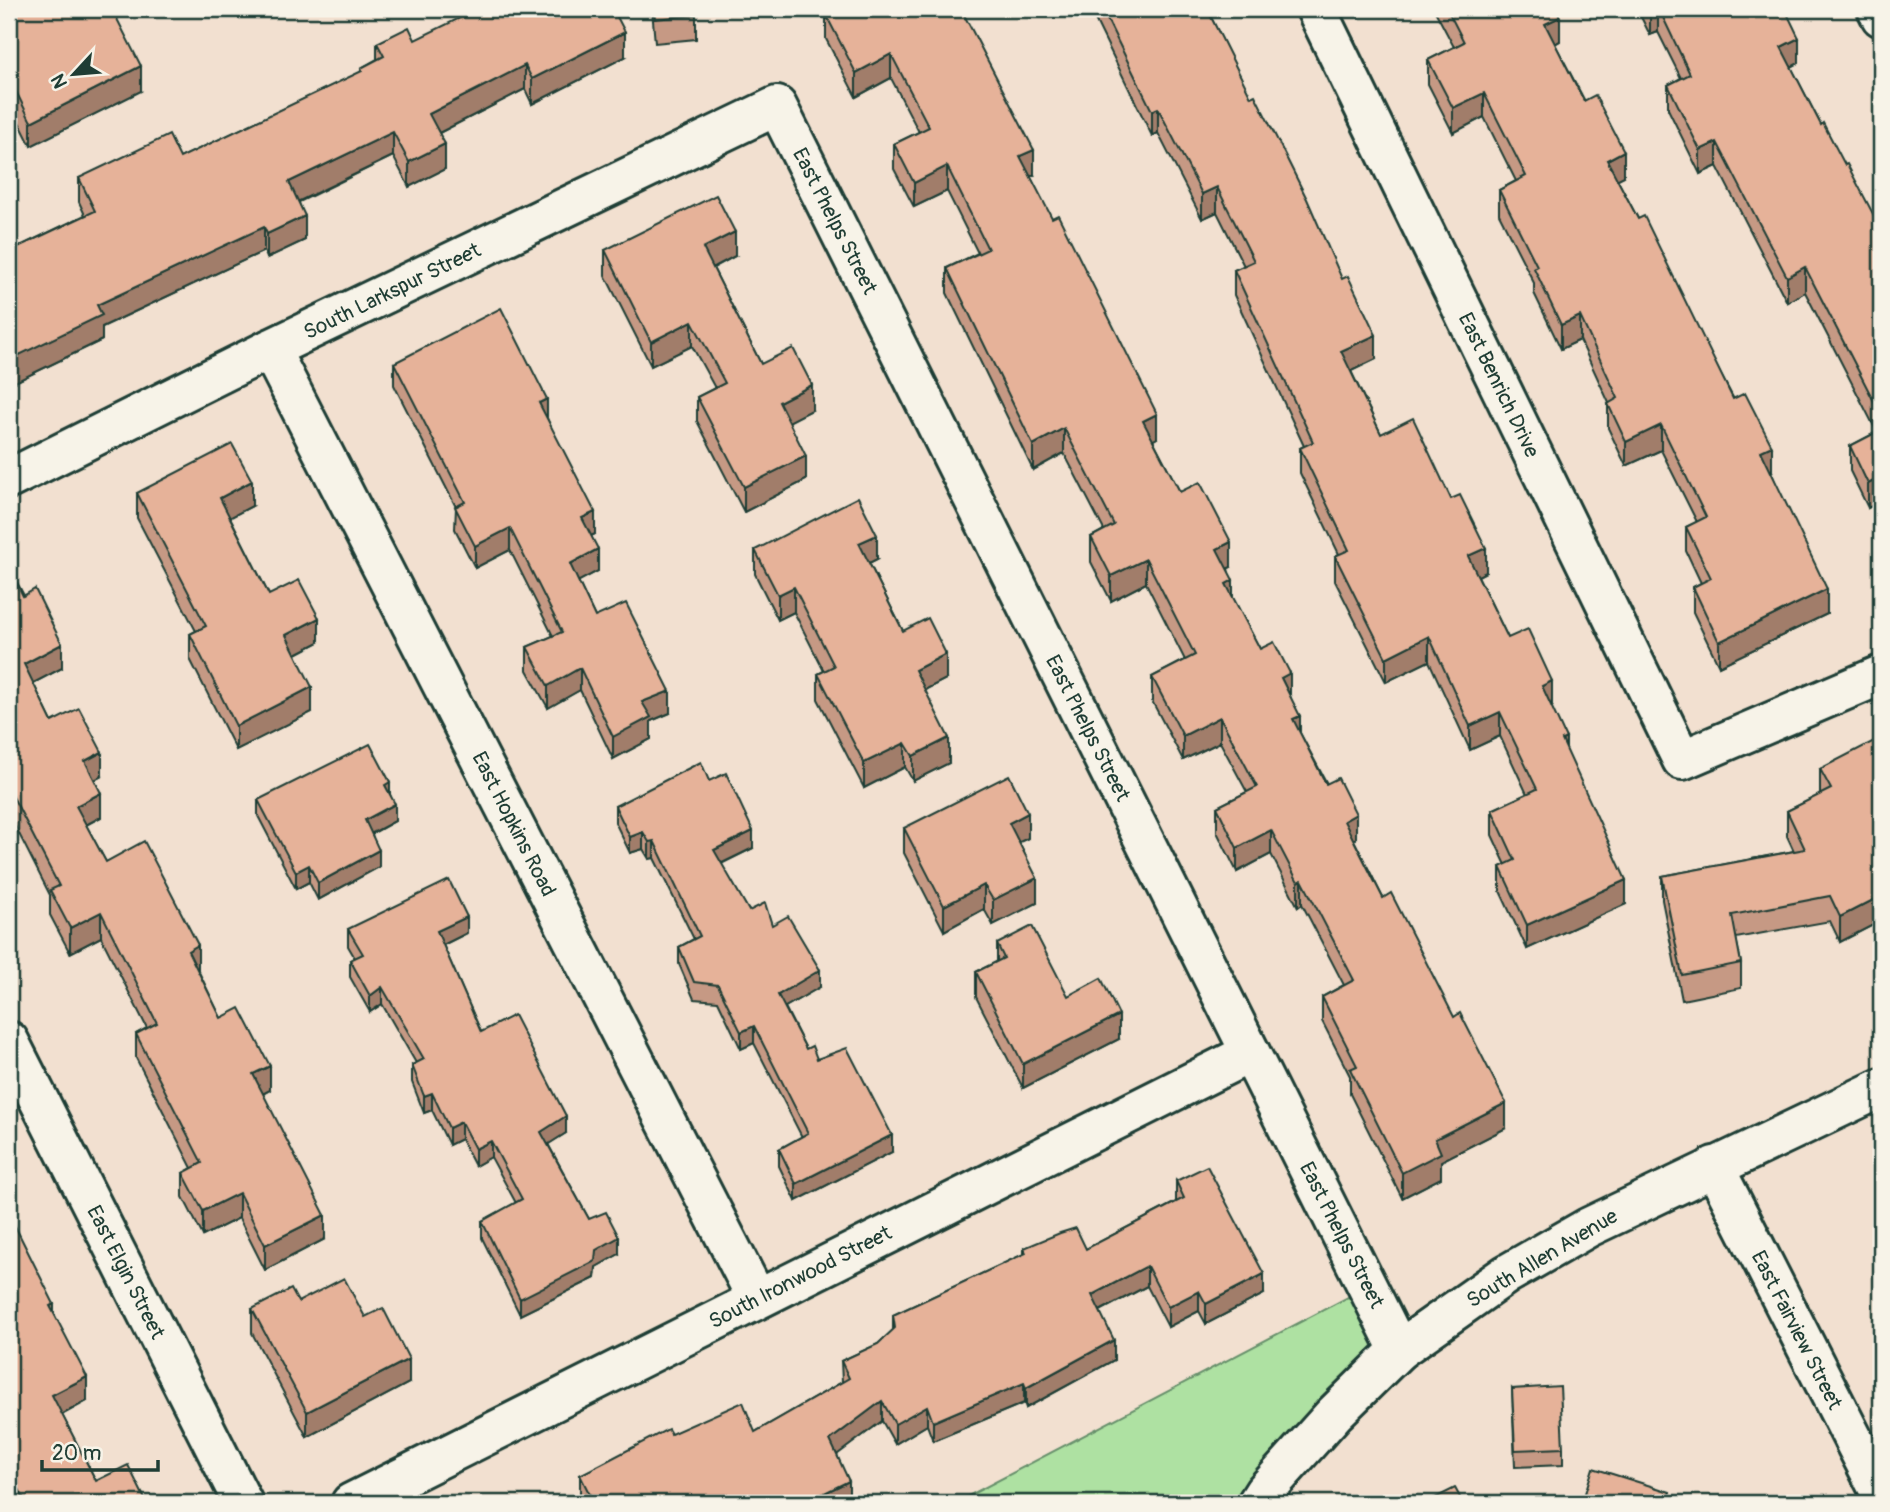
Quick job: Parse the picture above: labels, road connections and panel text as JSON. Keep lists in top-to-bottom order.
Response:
{
  "streets": {
    "street": [
      "East Phelps Street",
      "South Larkspur Street",
      "East Benrich Drive",
      "East Hopkins Road",
      "South Allen Avenue",
      "East Elgin Street",
      "South Ironwood Street",
      "East Fairview Street"
    ]
  },
  "crossings": [
    ["East Phelps Street", "South Larkspur Street"],
    ["East Phelps Street", "South Allen Avenue"],
    ["East Phelps Street", "South Ironwood Street"],
    ["South Larkspur Street", "East Hopkins Road"],
    ["East Hopkins Road", "South Ironwood Street"],
    ["South Allen Avenue", "East Fairview Street"]
  ],
  "scale_bar": "20 m",
  "north": "bottom left"
}
